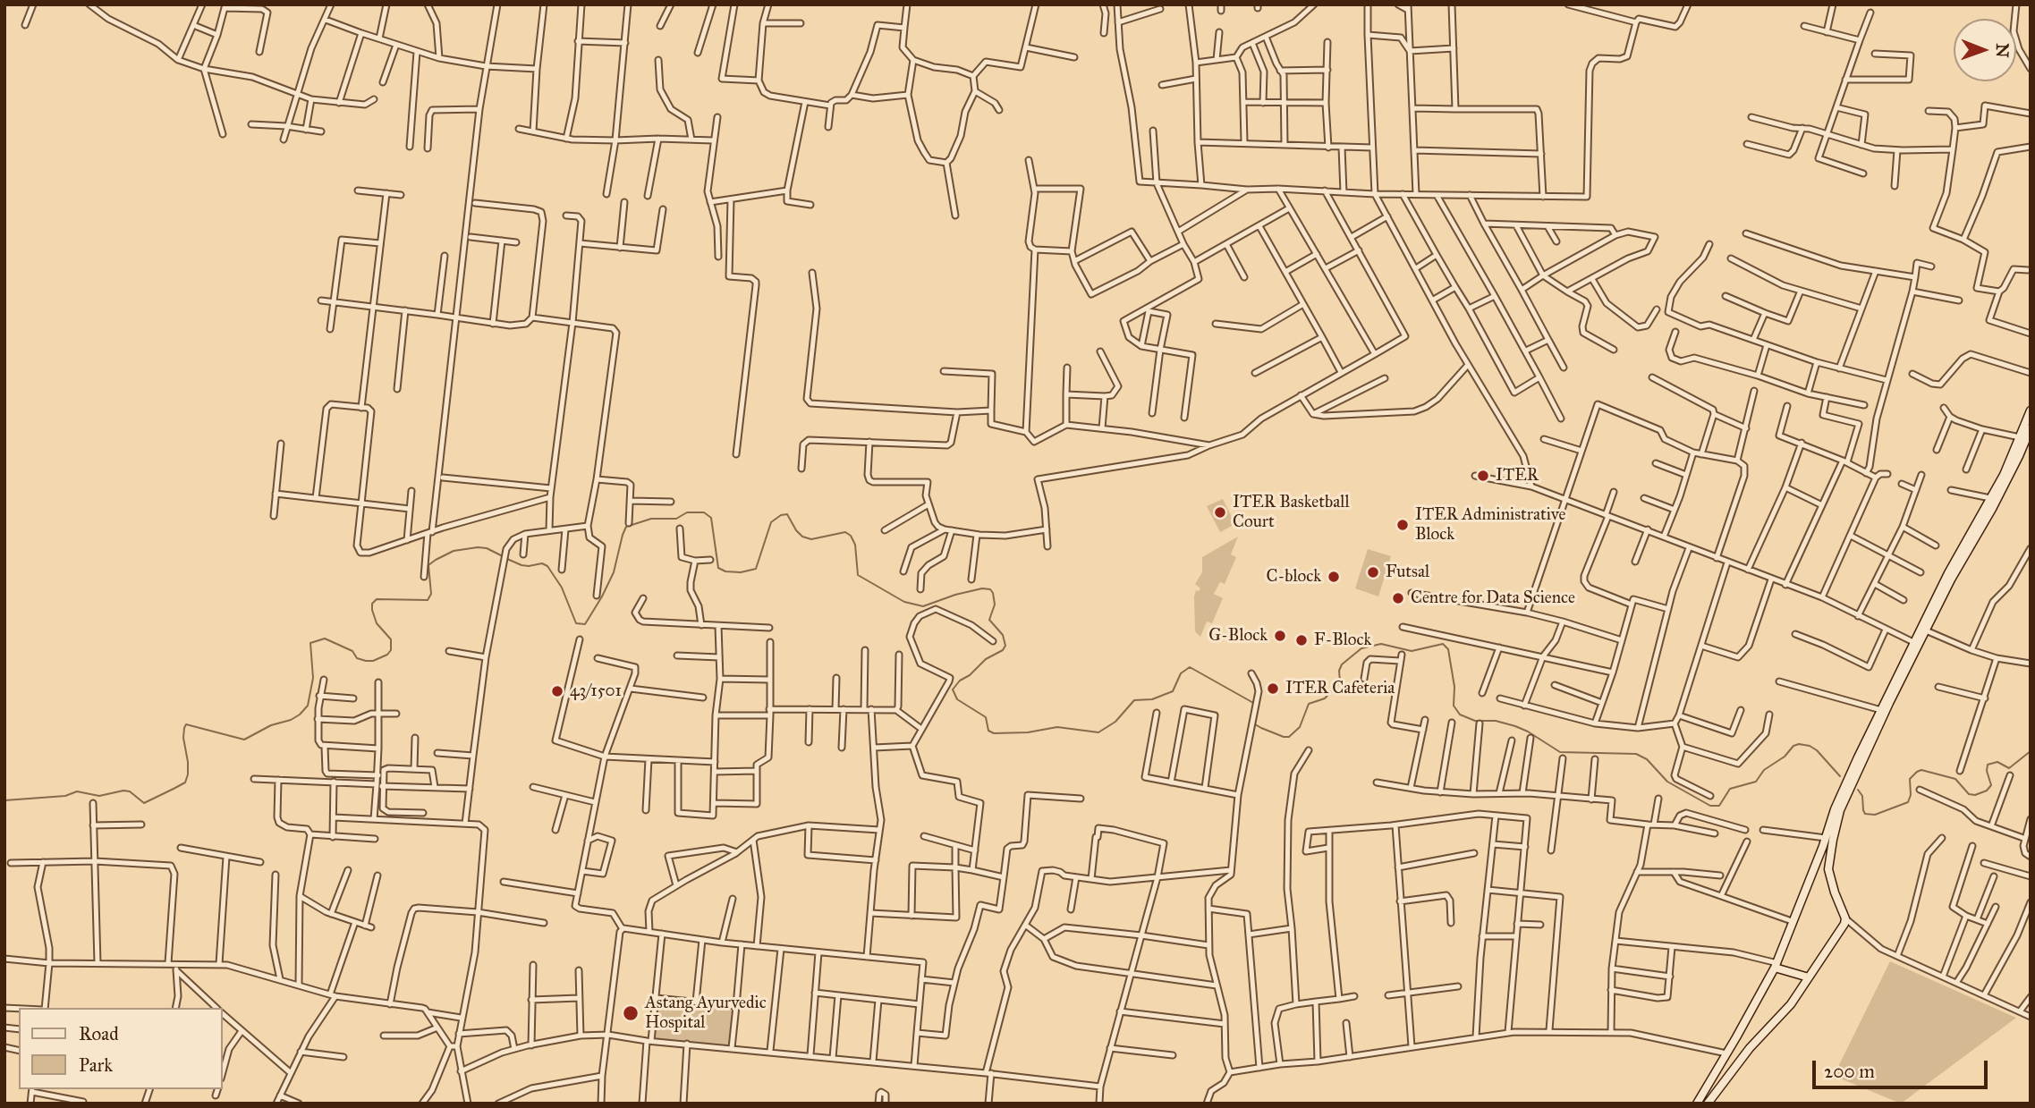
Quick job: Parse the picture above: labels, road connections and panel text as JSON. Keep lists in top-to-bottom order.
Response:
{
  "places": [
    "ITER",
    "ITER Basketball Court",
    "ITER Administrative Block",
    "Futsal",
    "C-block",
    "Centre for Data Science",
    "G-Block",
    "F-Block",
    "ITER Cafeteria",
    "43/1501",
    "Astang Ayurvedic Hospital"
  ],
  "legend": ["Road", "Park"],
  "scale_bar": "200 m",
  "north": "right"
}
